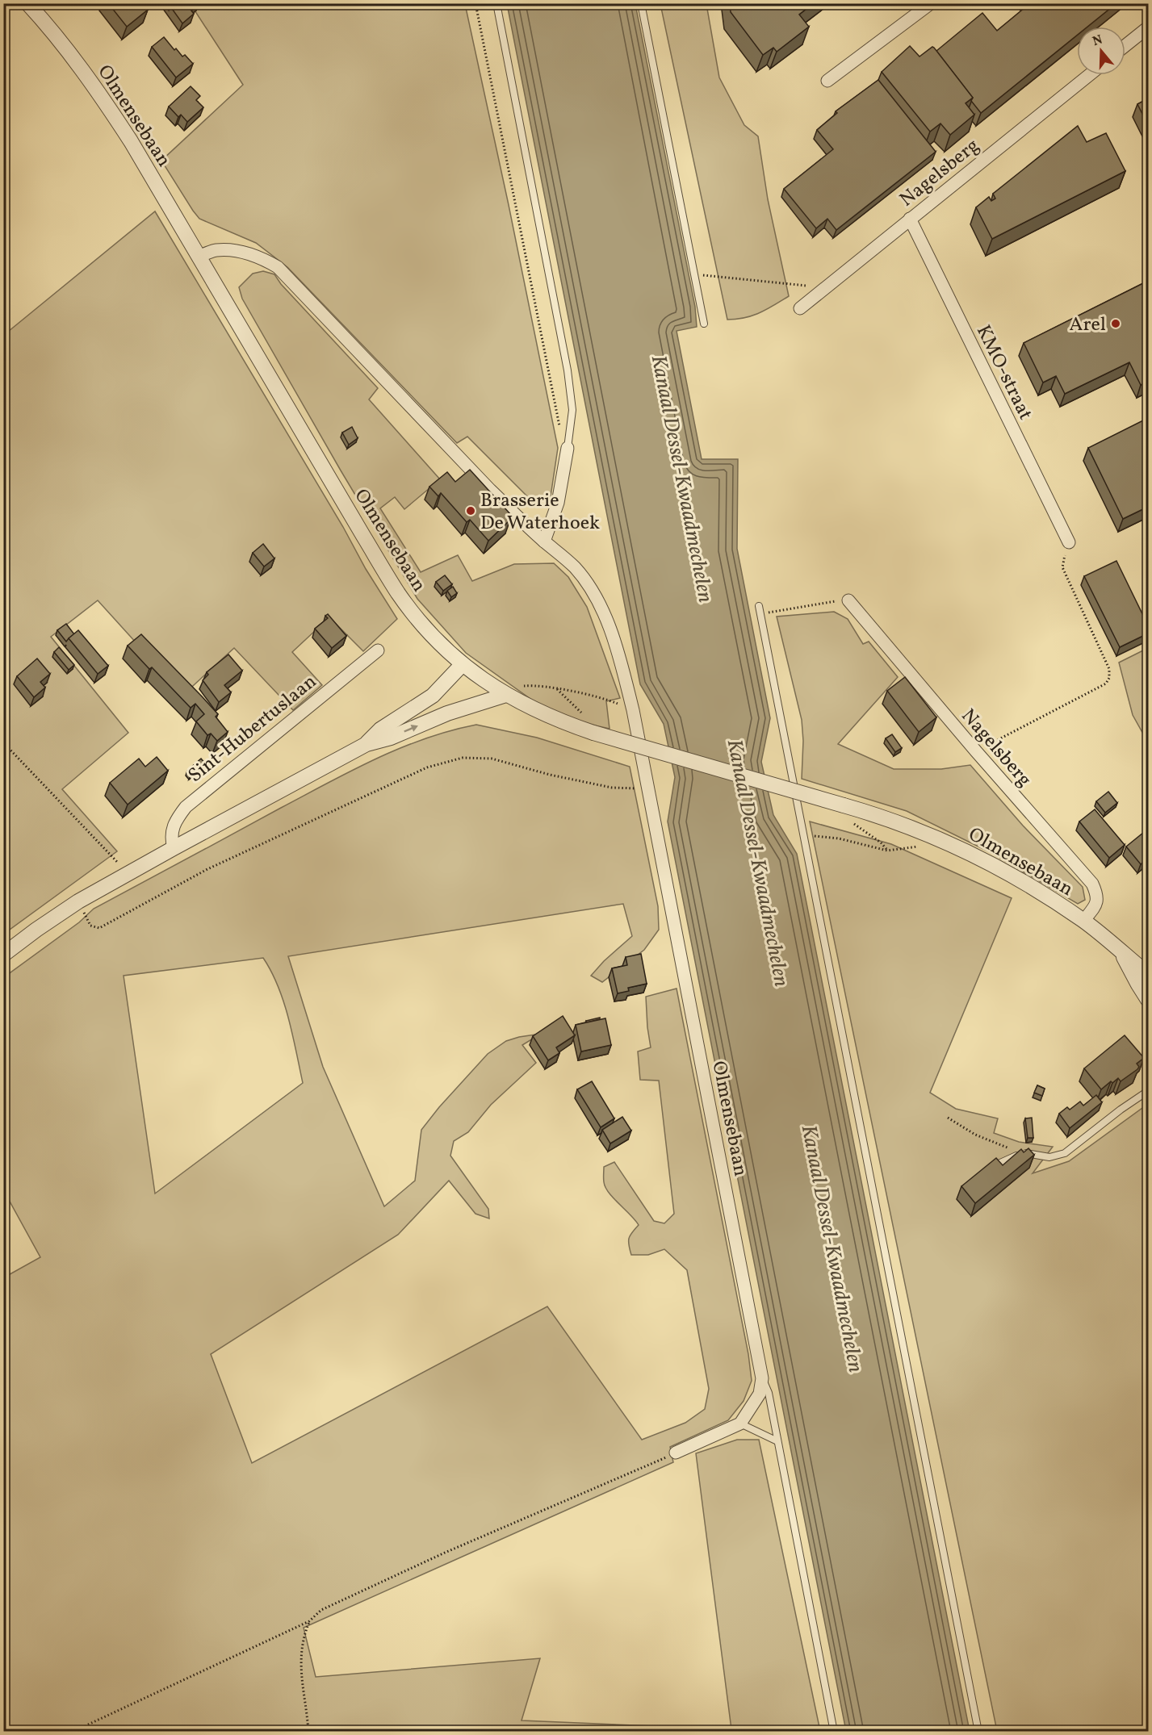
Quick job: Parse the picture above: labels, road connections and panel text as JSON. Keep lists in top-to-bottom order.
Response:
{
  "streets": {
    "street": [
      "Olmensebaan",
      "Nagelsberg",
      "KMO-straat",
      "Sint-Hubertuslaan"
    ]
  },
  "crossings": [
    ["Olmensebaan", "Nagelsberg"],
    ["Nagelsberg", "KMO-straat"]
  ],
  "water": ["Kanaal Dessel-Kwaadmechelen"],
  "places": ["Arel", "Brasserie De Waterhoek"],
  "north": "top"
}
